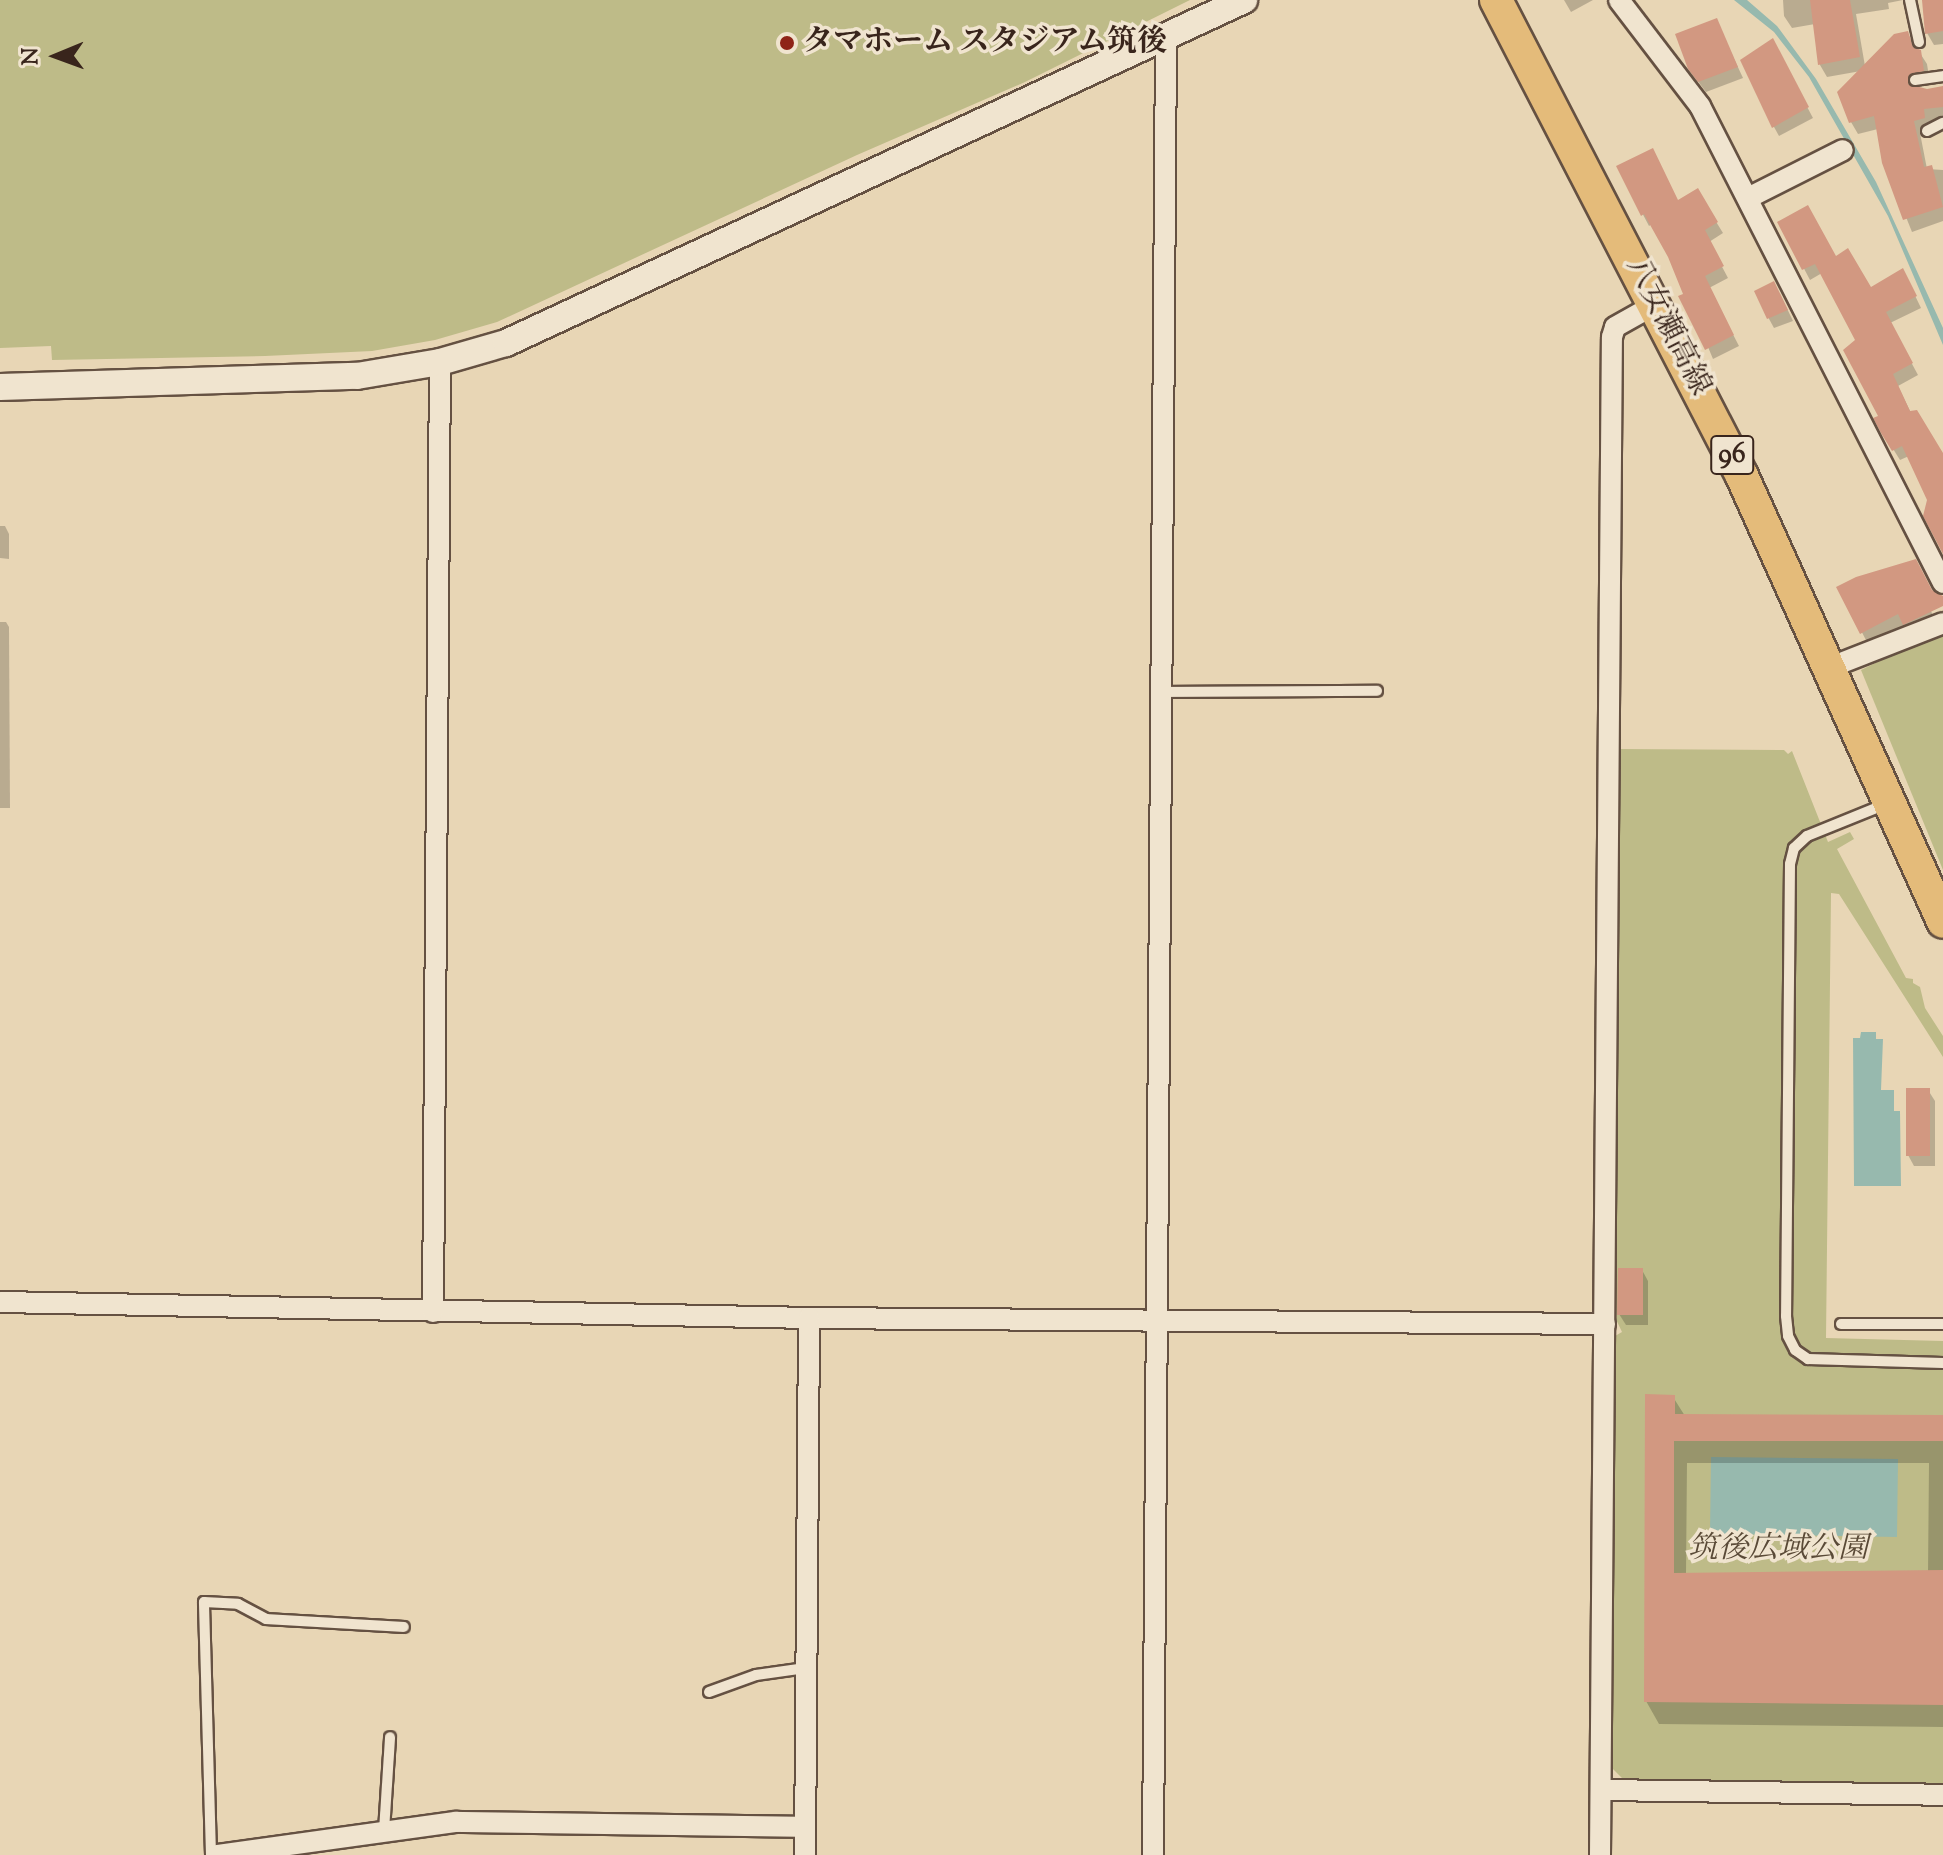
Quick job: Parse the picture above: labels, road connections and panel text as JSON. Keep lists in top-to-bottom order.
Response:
{
  "streets": {
    "main road": ["八女瀬高線", "96"]
  },
  "parks": ["筑後広域公園"],
  "places": ["タマホーム スタジアム筑後"],
  "north": "left"
}
